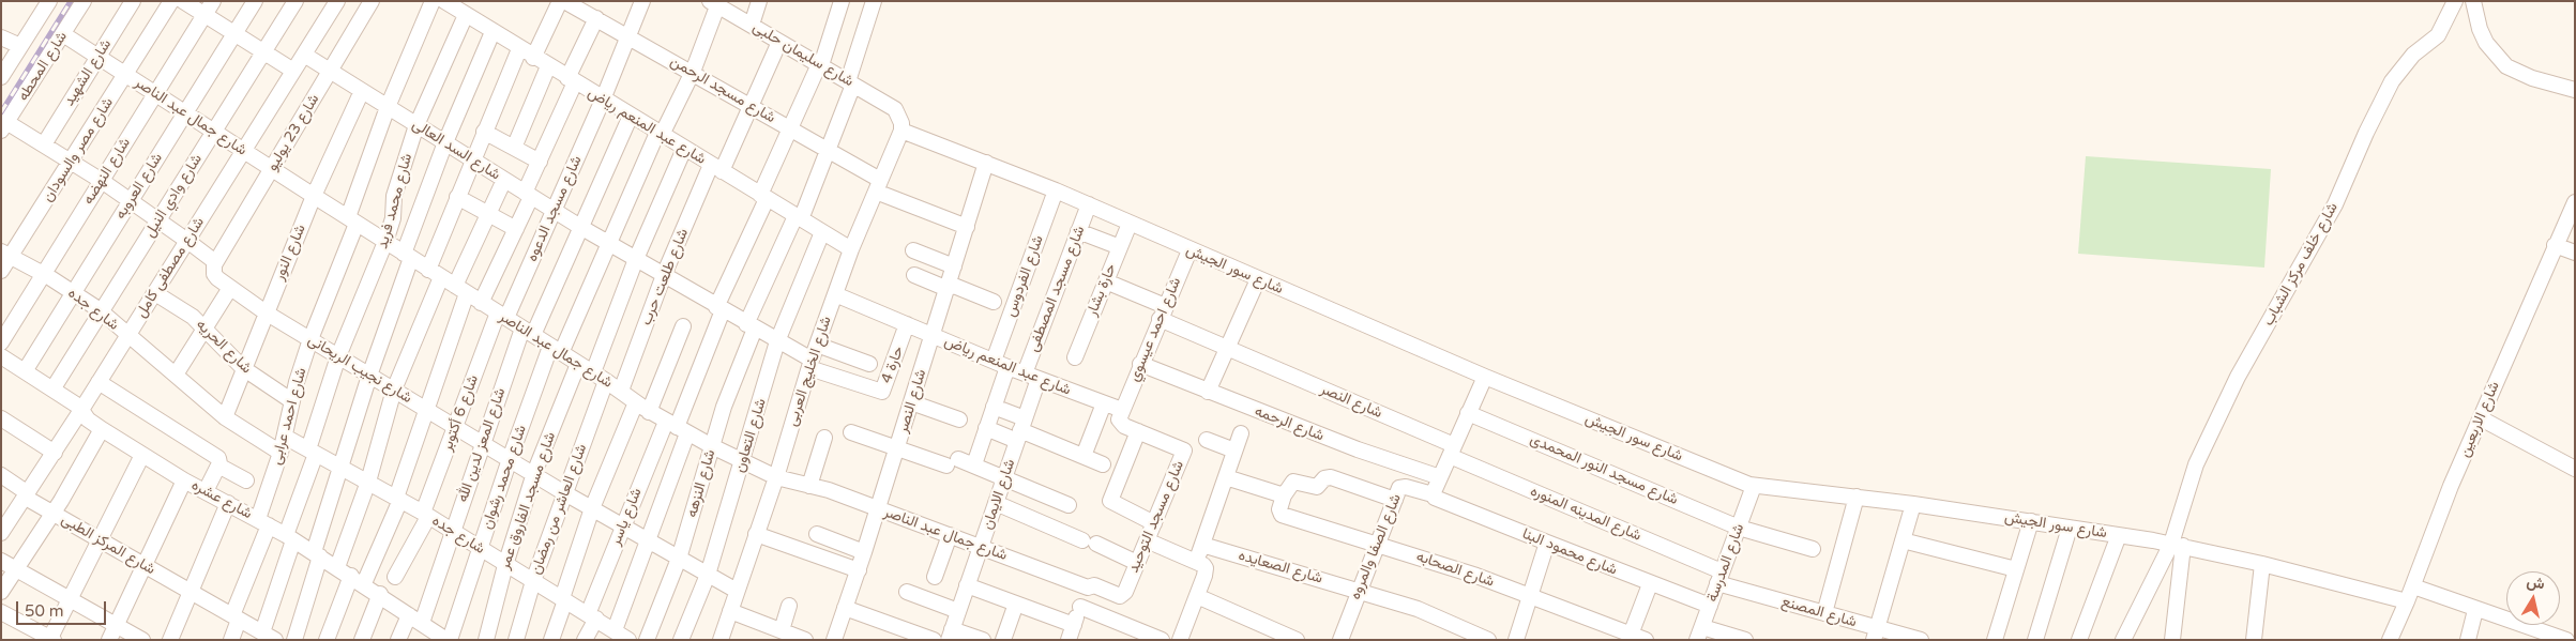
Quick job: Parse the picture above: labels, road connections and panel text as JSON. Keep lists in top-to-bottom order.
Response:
{
  "streets": {
    "street": [
      "شارع سليمان حلبى",
      "شارع المحطه",
      "شارع الشهيد",
      "شارع مسجد الرحمن",
      "شارع جمال عبد الناصر",
      "شارع عبد المنعم رياض",
      "شارع 23 يوليو",
      "شارع مصر والسودان",
      "شارع السد العالى",
      "شارع النهضه",
      "شارع العروبه",
      "شارع وادي النيل",
      "شارع محمد فريد",
      "شارع مسجد الدعوه",
      "شارع النور",
      "شارع خلف مركز الشباب",
      "شارع مصطفى كامل",
      "شارع سور الجيش",
      "شارع الفردوس",
      "شارع طلعت حرب",
      "شارع مسجد المصطفى",
      "حارة بشار",
      "شارع جده",
      "شارع احمد عيسوي",
      "شارع الحريه",
      "حارة 4",
      "شارع نجيب الريحانى",
      "شارع الخليج العربى",
      "شارع النصر",
      "شارع 6 أكتوبر",
      "شارع احمد عرابى",
      "شارع الاربعين",
      "شارع الرحمه",
      "شارع التعاون",
      "شارع المعز لدين الله",
      "شارع مسجد النور المحمدى",
      "شارع محمد رشوان",
      "شارع النزهه",
      "شارع الايمان",
      "شارع عشره",
      "شارع مسجد الفاروق عمر",
      "شارع العاشر من رمضان",
      "شارع المدينه المنوره",
      "شارع ياسر",
      "شارع مسجد التوحيد",
      "شارع المركز الطبى",
      "شارع الصفا والمروه",
      "شارع محمود البنا",
      "شارع المدرسة",
      "شارع الصعايده",
      "شارع الصحابه",
      "شارع المصنع"
    ]
  },
  "crossings": [
    ["شارع سليمان حلبى", "شارع سور الجيش"],
    ["شارع سليمان حلبى", "شارع طلعت حرب"],
    ["شارع سليمان حلبى", "شارع الخليج العربى"],
    ["شارع سليمان حلبى", "شارع النزهه"],
    ["شارع المحطه", "شارع جمال عبد الناصر"],
    ["شارع المحطه", "شارع نجيب الريحانى"],
    ["شارع الشهيد", "شارع جمال عبد الناصر"],
    ["شارع الشهيد", "شارع نجيب الريحانى"],
    ["شارع مسجد الرحمن", "شارع مسجد الدعوه"],
    ["شارع مسجد الرحمن", "شارع طلعت حرب"],
    ["شارع مسجد الرحمن", "شارع الخليج العربى"],
    ["شارع مسجد الرحمن", "شارع النصر"],
    ["شارع مسجد الرحمن", "شارع النزهه"],
    ["شارع جمال عبد الناصر", "شارع 23 يوليو"],
    ["شارع جمال عبد الناصر", "شارع مصر والسودان"],
    ["شارع جمال عبد الناصر", "شارع النهضه"],
    ["شارع جمال عبد الناصر", "شارع العروبه"],
    ["شارع جمال عبد الناصر", "شارع وادي النيل"],
    ["شارع جمال عبد الناصر", "شارع محمد فريد"],
    ["شارع جمال عبد الناصر", "شارع مسجد الدعوه"],
    ["شارع جمال عبد الناصر", "شارع النور"],
    ["شارع جمال عبد الناصر", "شارع مصطفى كامل"],
    ["شارع جمال عبد الناصر", "شارع طلعت حرب"],
    ["شارع جمال عبد الناصر", "شارع الخليج العربى"],
    ["شارع جمال عبد الناصر", "شارع النصر"],
    ["شارع جمال عبد الناصر", "شارع 6 أكتوبر"],
    ["شارع جمال عبد الناصر", "شارع احمد عرابى"],
    ["شارع جمال عبد الناصر", "شارع التعاون"],
    ["شارع جمال عبد الناصر", "شارع المعز لدين الله"],
    ["شارع جمال عبد الناصر", "شارع محمد رشوان"],
    ["شارع جمال عبد الناصر", "شارع النزهه"],
    ["شارع جمال عبد الناصر", "شارع الايمان"],
    ["شارع جمال عبد الناصر", "شارع مسجد الفاروق عمر"],
    ["شارع جمال عبد الناصر", "شارع العاشر من رمضان"],
    ["شارع جمال عبد الناصر", "شارع ياسر"],
    ["شارع جمال عبد الناصر", "شارع مسجد التوحيد"],
    ["شارع عبد المنعم رياض", "شارع محمد فريد"],
    ["شارع عبد المنعم رياض", "شارع مسجد الدعوه"],
    ["شارع عبد المنعم رياض", "شارع الفردوس"],
    ["شارع عبد المنعم رياض", "شارع طلعت حرب"],
    ["شارع عبد المنعم رياض", "شارع مسجد المصطفى"],
    ["شارع عبد المنعم رياض", "شارع احمد عيسوي"],
    ["شارع عبد المنعم رياض", "حارة 4"],
    ["شارع عبد المنعم رياض", "شارع الخليج العربى"],
    ["شارع عبد المنعم رياض", "شارع النصر"],
    ["شارع عبد المنعم رياض", "شارع التعاون"],
    ["شارع عبد المنعم رياض", "شارع المعز لدين الله"],
    ["شارع عبد المنعم رياض", "شارع النزهه"],
    ["شارع عبد المنعم رياض", "شارع الايمان"],
    ["شارع عبد المنعم رياض", "شارع مسجد التوحيد"],
    ["شارع 23 يوليو", "شارع السد العالى"],
    ["شارع 23 يوليو", "شارع نجيب الريحانى"],
    ["شارع مصر والسودان", "شارع جده"],
    ["شارع مصر والسودان", "شارع نجيب الريحانى"],
    ["شارع السد العالى", "شارع محمد فريد"],
    ["شارع السد العالى", "شارع مسجد الدعوه"],
    ["شارع السد العالى", "شارع النور"],
    ["شارع السد العالى", "شارع مصطفى كامل"],
    ["شارع السد العالى", "شارع طلعت حرب"],
    ["شارع السد العالى", "حارة 4"],
    ["شارع السد العالى", "شارع الخليج العربى"],
    ["شارع السد العالى", "شارع احمد عرابى"],
    ["شارع السد العالى", "شارع التعاون"],
    ["شارع السد العالى", "شارع المعز لدين الله"],
    ["شارع السد العالى", "شارع النزهه"],
    ["شارع النهضه", "شارع جده"],
    ["شارع النهضه", "شارع نجيب الريحانى"],
    ["شارع العروبه", "شارع جده"],
    ["شارع العروبه", "شارع نجيب الريحانى"],
    ["شارع العروبه", "شارع عشره"],
    ["شارع وادي النيل", "شارع جده"],
    ["شارع وادي النيل", "شارع نجيب الريحانى"],
    ["شارع وادي النيل", "شارع عشره"],
    ["شارع محمد فريد", "شارع جده"],
    ["شارع محمد فريد", "شارع نجيب الريحانى"],
    ["شارع محمد فريد", "شارع عشره"],
    ["شارع محمد فريد", "شارع المركز الطبى"],
    ["شارع مسجد الدعوه", "شارع 6 أكتوبر"],
    ["شارع النور", "شارع جده"],
    ["شارع النور", "شارع الحريه"],
    ["شارع النور", "شارع نجيب الريحانى"],
    ["شارع خلف مركز الشباب", "شارع سور الجيش"],
    ["شارع مصطفى كامل", "شارع جده"],
    ["شارع مصطفى كامل", "شارع الحريه"],
    ["شارع مصطفى كامل", "شارع نجيب الريحانى"],
    ["شارع مصطفى كامل", "شارع عشره"],
    ["شارع مصطفى كامل", "شارع المركز الطبى"],
    ["شارع سور الجيش", "شارع الفردوس"],
    ["شارع سور الجيش", "شارع مسجد المصطفى"],
    ["شارع سور الجيش", "حارة بشار"],
    ["شارع سور الجيش", "شارع احمد عيسوي"],
    ["شارع سور الجيش", "شارع الخليج العربى"],
    ["شارع سور الجيش", "شارع النصر"],
    ["شارع سور الجيش", "شارع الاربعين"],
    ["شارع سور الجيش", "شارع المدرسة"],
    ["شارع مسجد المصطفى", "شارع الايمان"],
    ["حارة بشار", "شارع النصر"],
    ["شارع جده", "شارع 6 أكتوبر"],
    ["شارع جده", "شارع احمد عرابى"],
    ["شارع جده", "شارع المعز لدين الله"],
    ["شارع جده", "شارع محمد رشوان"],
    ["شارع جده", "شارع مسجد الفاروق عمر"],
    ["شارع جده", "شارع العاشر من رمضان"],
    ["شارع جده", "شارع ياسر"],
    ["شارع احمد عيسوي", "شارع النصر"],
    ["شارع احمد عيسوي", "شارع الرحمه"],
    ["شارع احمد عيسوي", "شارع مسجد التوحيد"],
    ["شارع الحريه", "شارع احمد عرابى"],
    ["حارة 4", "شارع الخليج العربى"],
    ["شارع نجيب الريحانى", "شارع الخليج العربى"],
    ["شارع نجيب الريحانى", "شارع 6 أكتوبر"],
    ["شارع نجيب الريحانى", "شارع احمد عرابى"],
    ["شارع نجيب الريحانى", "شارع التعاون"],
    ["شارع نجيب الريحانى", "شارع المعز لدين الله"],
    ["شارع نجيب الريحانى", "شارع محمد رشوان"],
    ["شارع نجيب الريحانى", "شارع النزهه"],
    ["شارع نجيب الريحانى", "شارع مسجد الفاروق عمر"],
    ["شارع نجيب الريحانى", "شارع العاشر من رمضان"],
    ["شارع نجيب الريحانى", "شارع ياسر"],
    ["شارع النصر", "شارع المدينه المنوره"],
    ["شارع احمد عرابى", "شارع عشره"],
    ["شارع احمد عرابى", "شارع المركز الطبى"],
    ["شارع المعز لدين الله", "شارع عشره"],
    ["شارع مسجد النور المحمدى", "شارع المدرسة"],
    ["شارع محمد رشوان", "شارع عشره"],
    ["شارع المدينه المنوره", "شارع المدرسة"],
    ["شارع المدينه المنوره", "شارع المصنع"],
    ["شارع الصفا والمروه", "شارع محمود البنا"],
    ["شارع الصفا والمروه", "شارع الصعايده"],
    ["شارع الصفا والمروه", "شارع الصحابه"],
    ["شارع محمود البنا", "شارع المدرسة"],
    ["شارع المدرسة", "شارع المصنع"]
  ],
  "scale_bar": "50 m",
  "north": "top"
}
